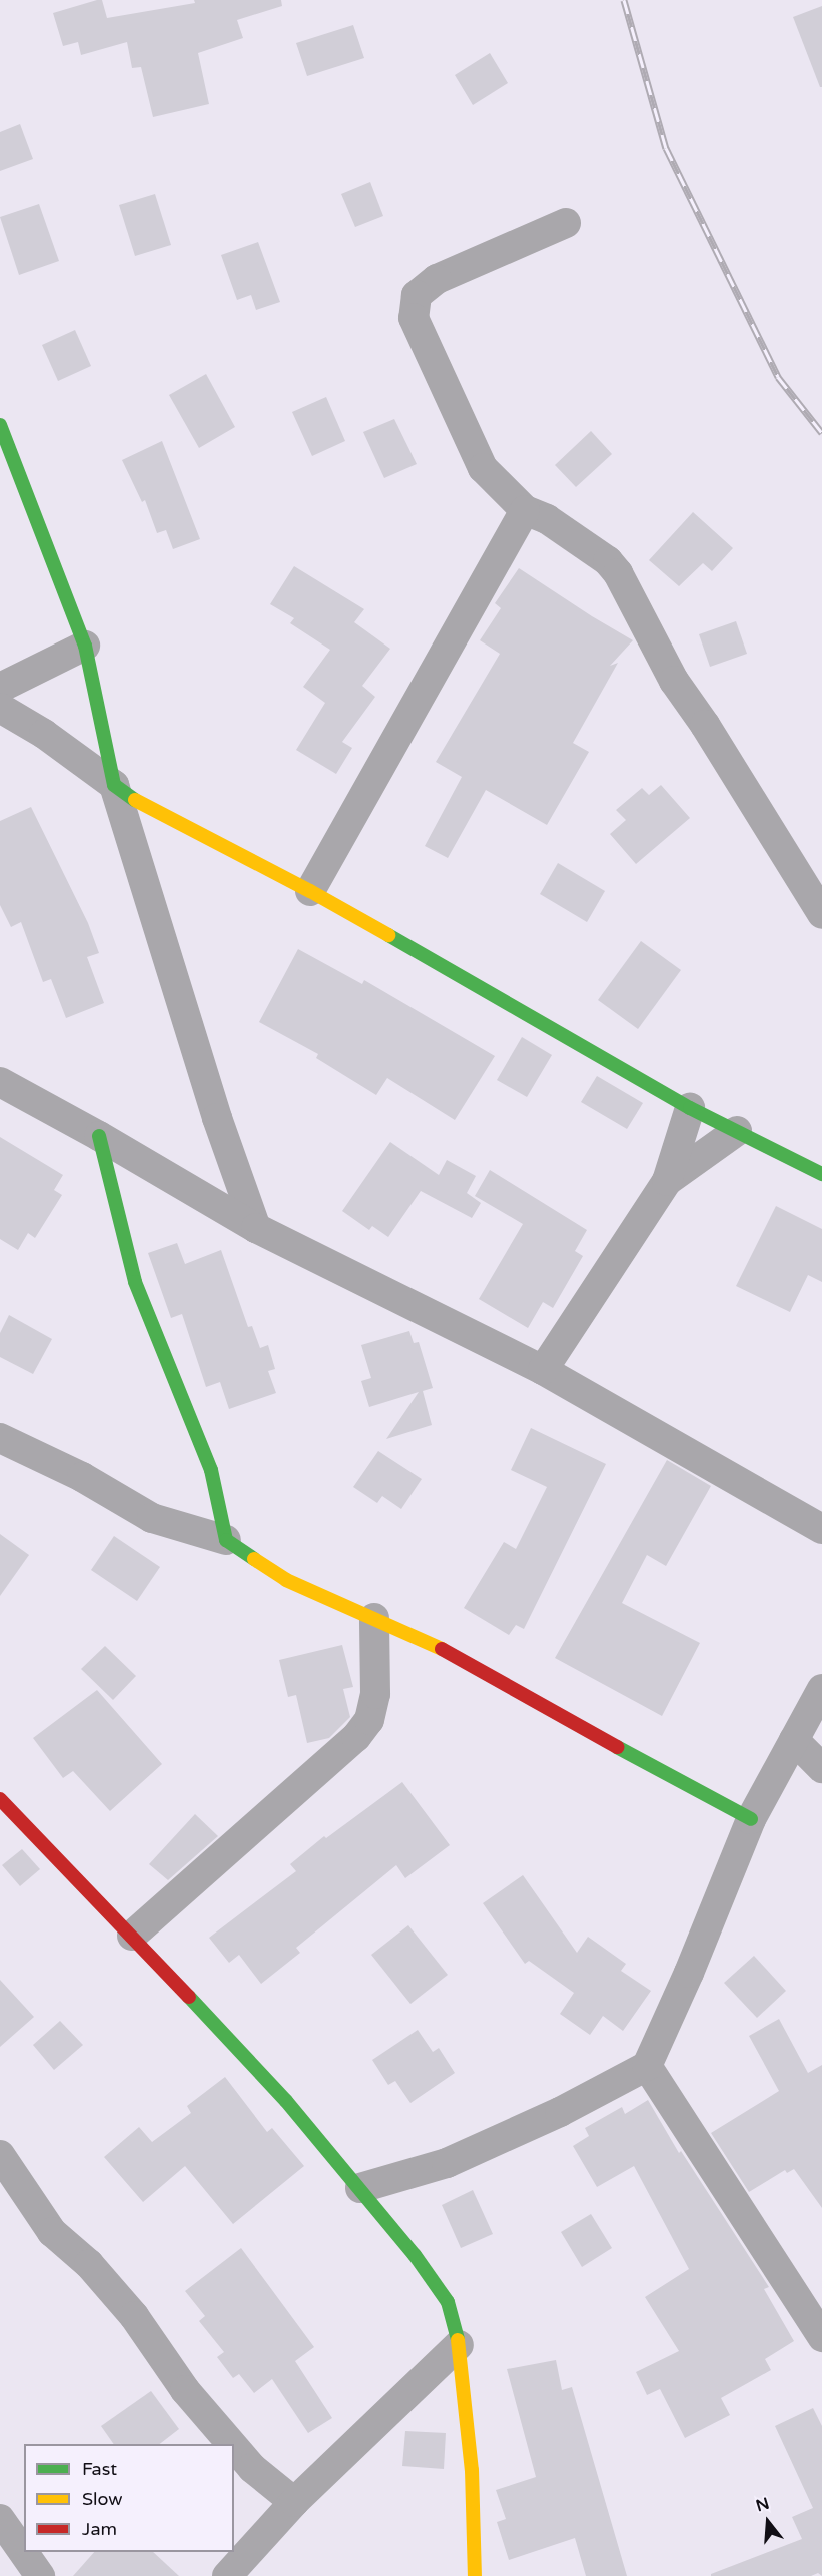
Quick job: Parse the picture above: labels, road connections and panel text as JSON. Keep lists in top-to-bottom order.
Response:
{
  "legend": ["Fast", "Slow", "Jam"],
  "north": "top"
}
